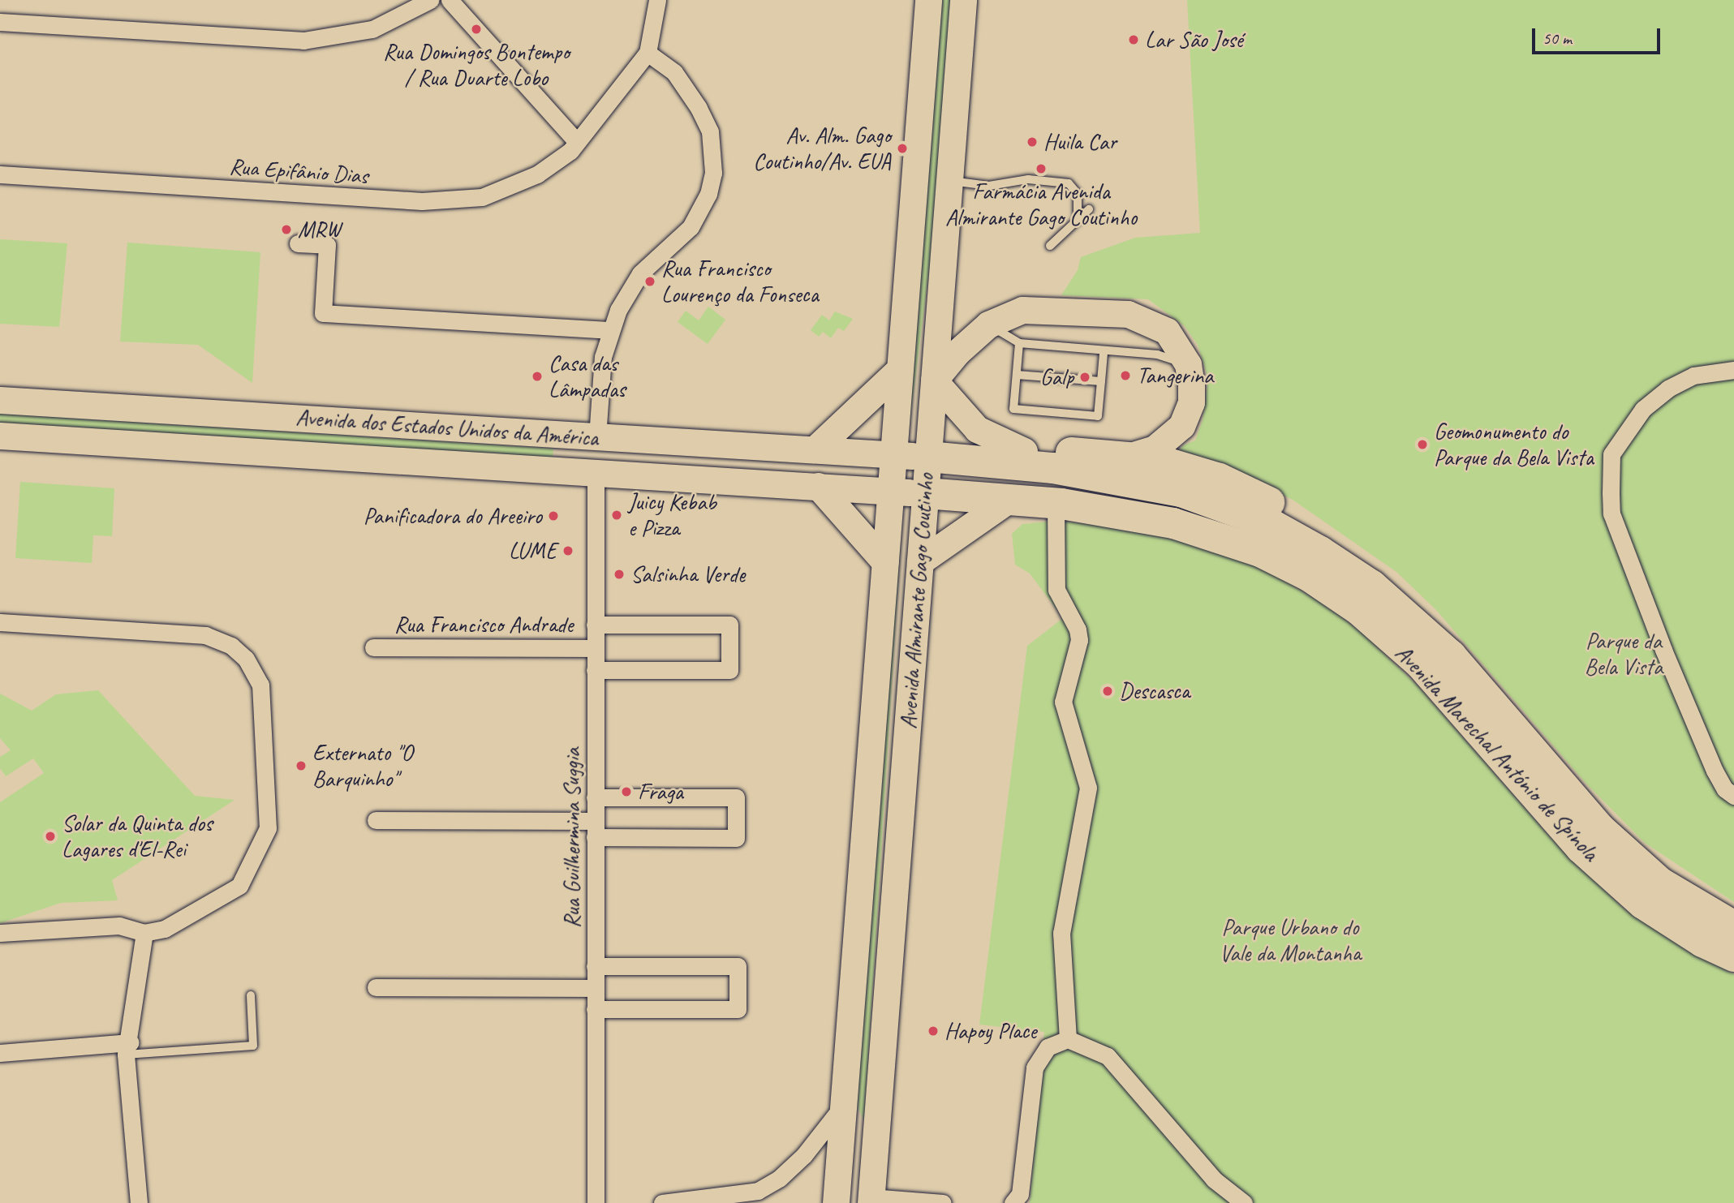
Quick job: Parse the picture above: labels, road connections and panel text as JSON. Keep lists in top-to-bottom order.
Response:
{
  "streets": {
    "highway": ["Avenida Marechal António de Spínola"],
    "main road": ["Avenida dos Estados Unidos da América", "Avenida Almirante Gago Coutinho"],
    "street": ["Rua Epifânio Dias", "Rua Francisco Andrade", "Rua Guilhermina Suggia"]
  },
  "crossings": [
    ["Avenida dos Estados Unidos da América", "Avenida Almirante Gago Coutinho"],
    ["Avenida dos Estados Unidos da América", "Avenida Marechal António de Spínola"],
    ["Avenida dos Estados Unidos da América", "Rua Guilhermina Suggia"],
    ["Avenida Almirante Gago Coutinho", "Avenida Marechal António de Spínola"],
    ["Rua Francisco Andrade", "Rua Guilhermina Suggia"]
  ],
  "parks": ["Parque da Bela Vista", "Parque Urbano do Vale da Montanha"],
  "places": [
    "Rua Domingos Bontempo / Rua Duarte Lobo",
    "Lar São José",
    "Huila Car",
    "Av. Alm. Gago Coutinho/Av. EUA",
    "Farmácia Avenida Almirante Gago Coutinho",
    "MRW",
    "Rua Francisco Lourenço da Fonseca",
    "Tangerina",
    "Casa das Lâmpadas",
    "Galp",
    "Geomonumento do Parque da Bela Vista",
    "Juicy Kebab e Pizza",
    "Panificadora do Areeiro",
    "LUME",
    "Salsinha Verde",
    "Descasca",
    "Externato \"O Barquinho\"",
    "Fraga",
    "Solar da Quinta dos Lagares d'El-Rei",
    "Hapoy Place"
  ],
  "scale_bar": "50 m"
}
